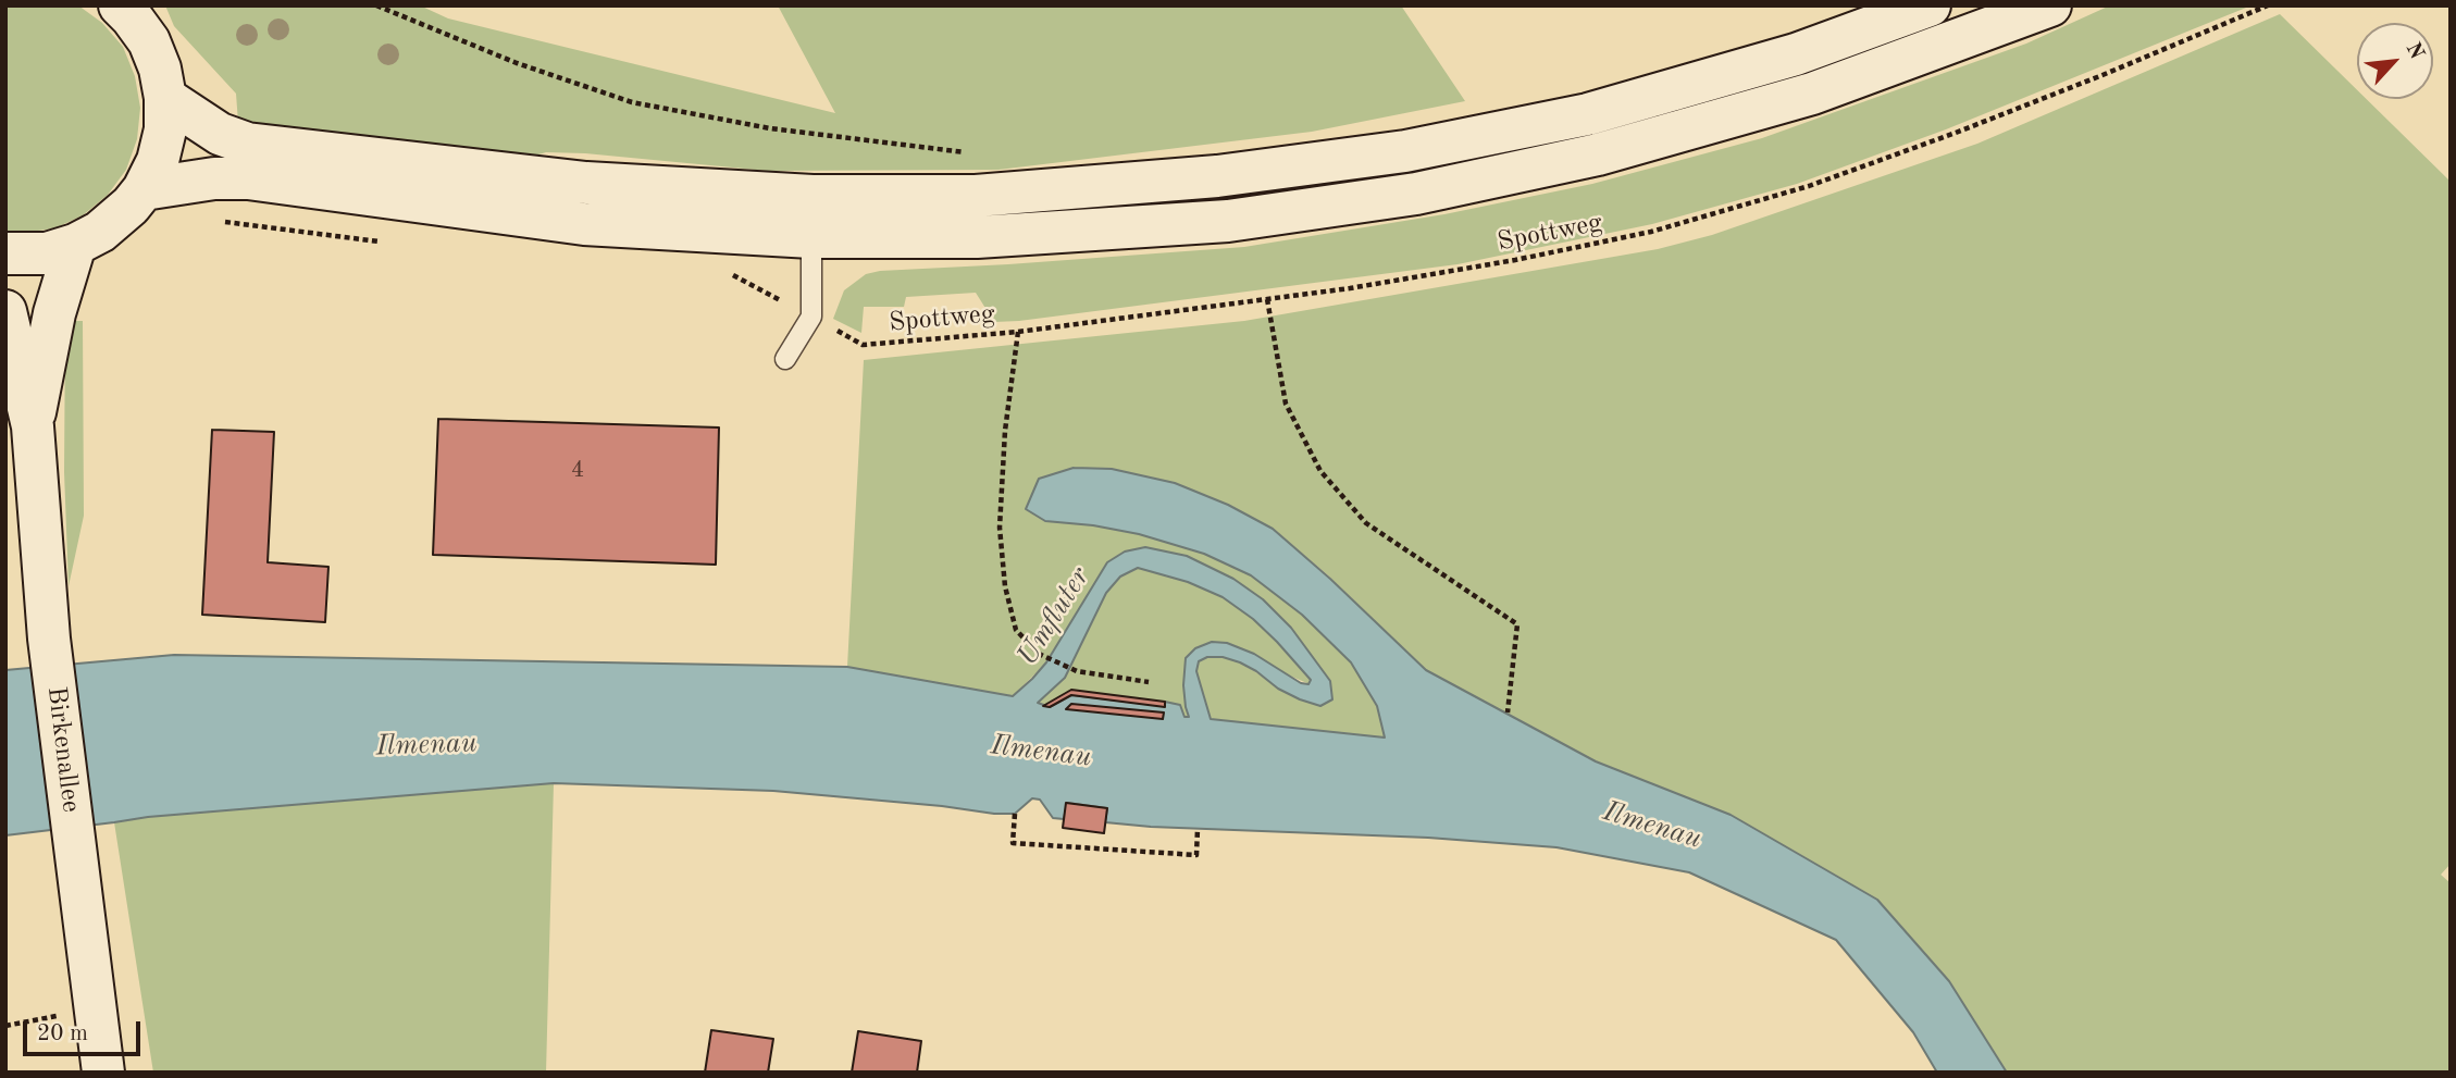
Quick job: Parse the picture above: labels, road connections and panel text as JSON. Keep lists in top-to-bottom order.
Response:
{
  "streets": {
    "main road": ["Birkenallee"],
    "path": ["Spottweg"]
  },
  "water": ["Umfluter", "Ilmenau"],
  "house_numbers": ["4"],
  "scale_bar": "20 m",
  "north": "top right"
}
